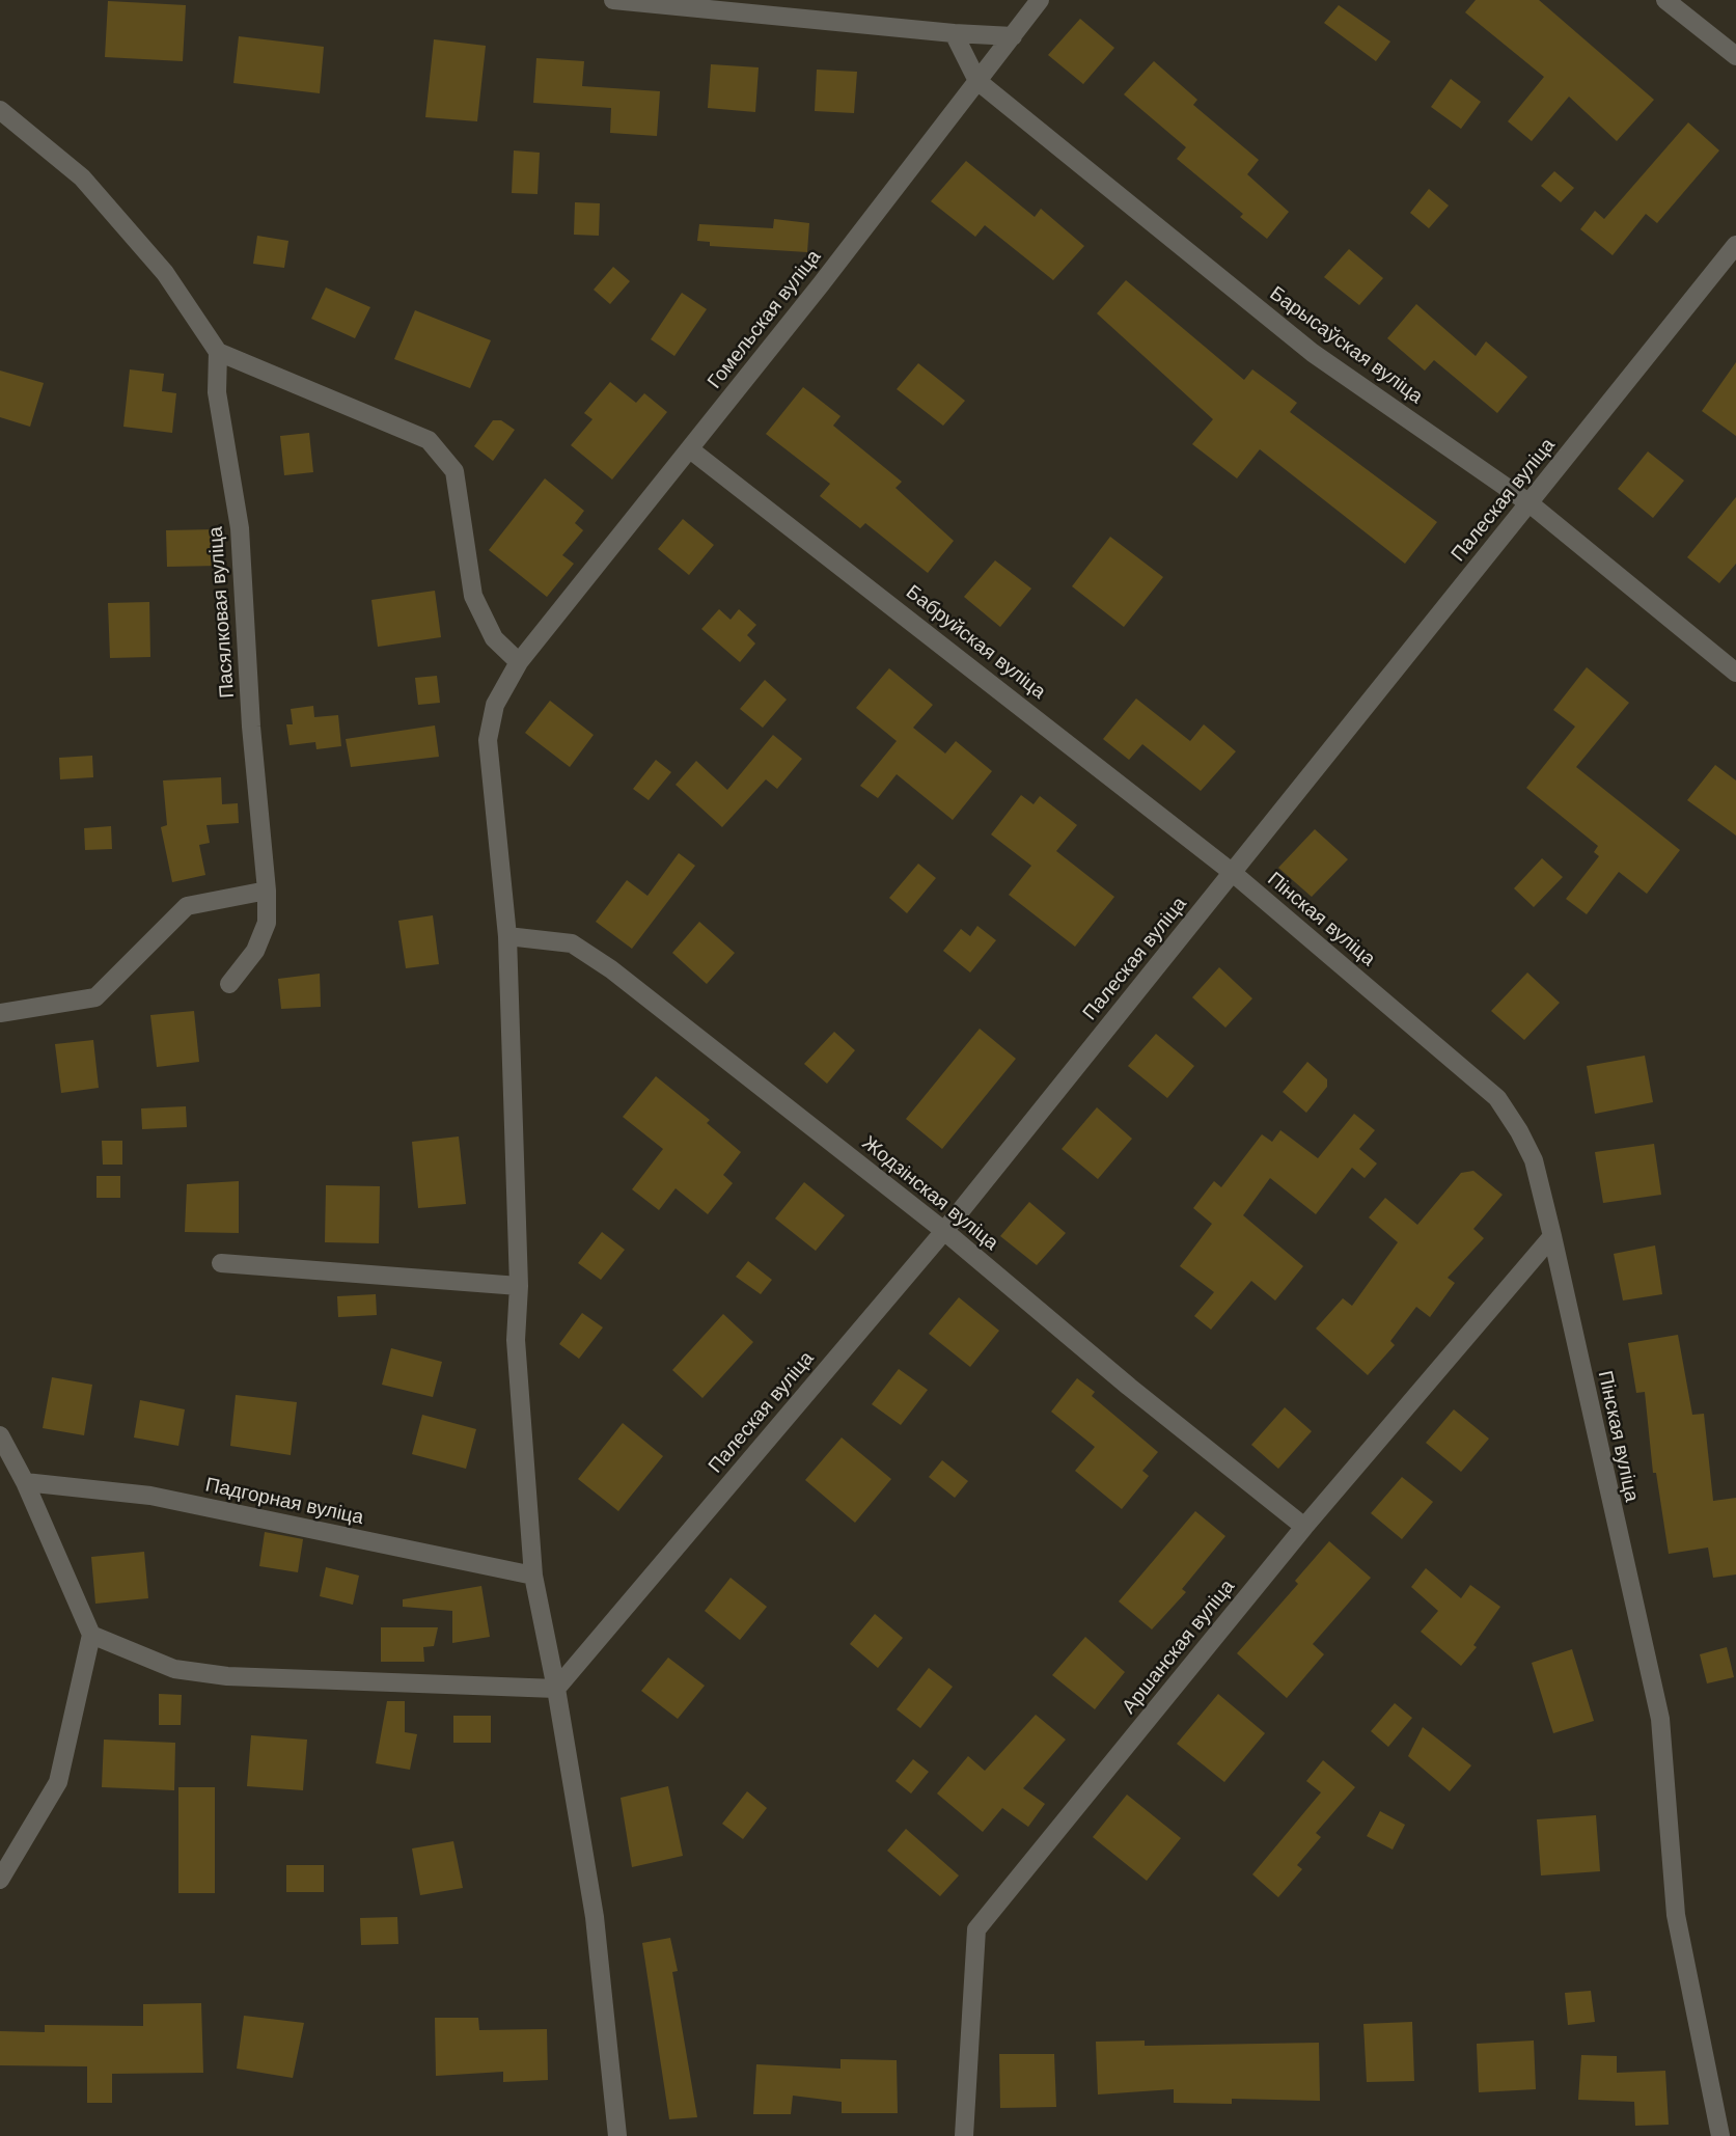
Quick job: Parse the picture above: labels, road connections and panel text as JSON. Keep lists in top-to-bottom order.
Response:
{
  "streets": {
    "street": [
      "Гомельская вуліца",
      "Барысаўская вуліца",
      "Палеская вуліца",
      "Пасялковая вуліца",
      "Бабруйская вуліца",
      "Пінская вуліца",
      "Жодзінская вуліца",
      "Падгорная вуліца",
      "Аршанская вуліца"
    ]
  },
  "crossings": [
    ["Гомельская вуліца", "Барысаўская вуліца"],
    ["Гомельская вуліца", "Палеская вуліца"],
    ["Гомельская вуліца", "Бабруйская вуліца"],
    ["Гомельская вуліца", "Жодзінская вуліца"],
    ["Гомельская вуліца", "Падгорная вуліца"],
    ["Барысаўская вуліца", "Палеская вуліца"],
    ["Палеская вуліца", "Бабруйская вуліца"],
    ["Палеская вуліца", "Пінская вуліца"],
    ["Палеская вуліца", "Жодзінская вуліца"],
    ["Бабруйская вуліца", "Пінская вуліца"],
    ["Пінская вуліца", "Аршанская вуліца"],
    ["Жодзінская вуліца", "Аршанская вуліца"]
  ]
}
